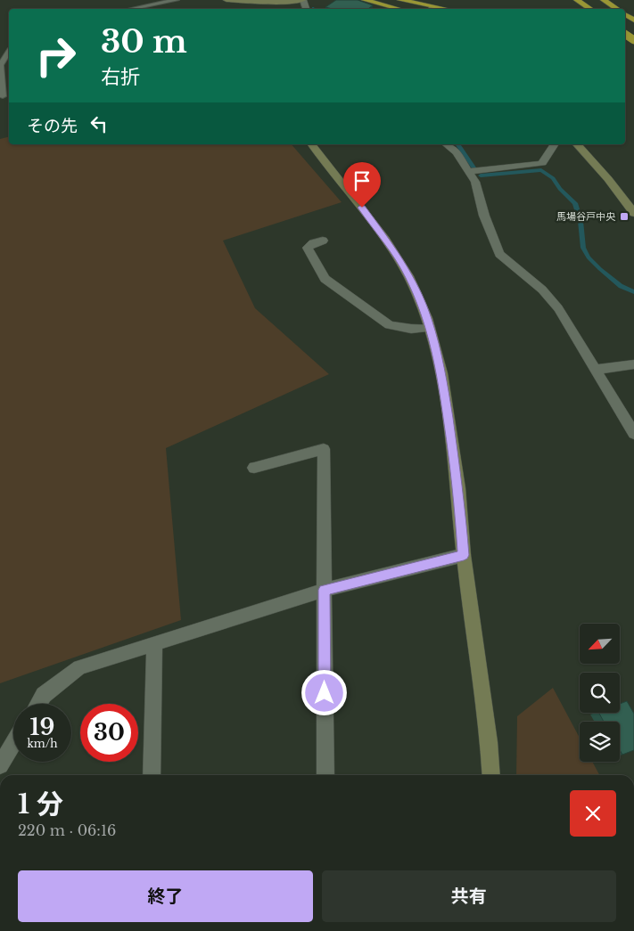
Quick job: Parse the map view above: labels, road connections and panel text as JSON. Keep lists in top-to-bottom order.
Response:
{
  "places": {
    "transit": ["馬場谷戸中央"]
  },
  "north": "bottom left",
  "page": {
    "turn": ["30 m", "右折"],
    "then": "その先",
    "speed": "19 km/h",
    "limit": "30",
    "heading": ["1 分", "220 m · 06:16"],
    "buttons": ["終了", "共有"]
  }
}
